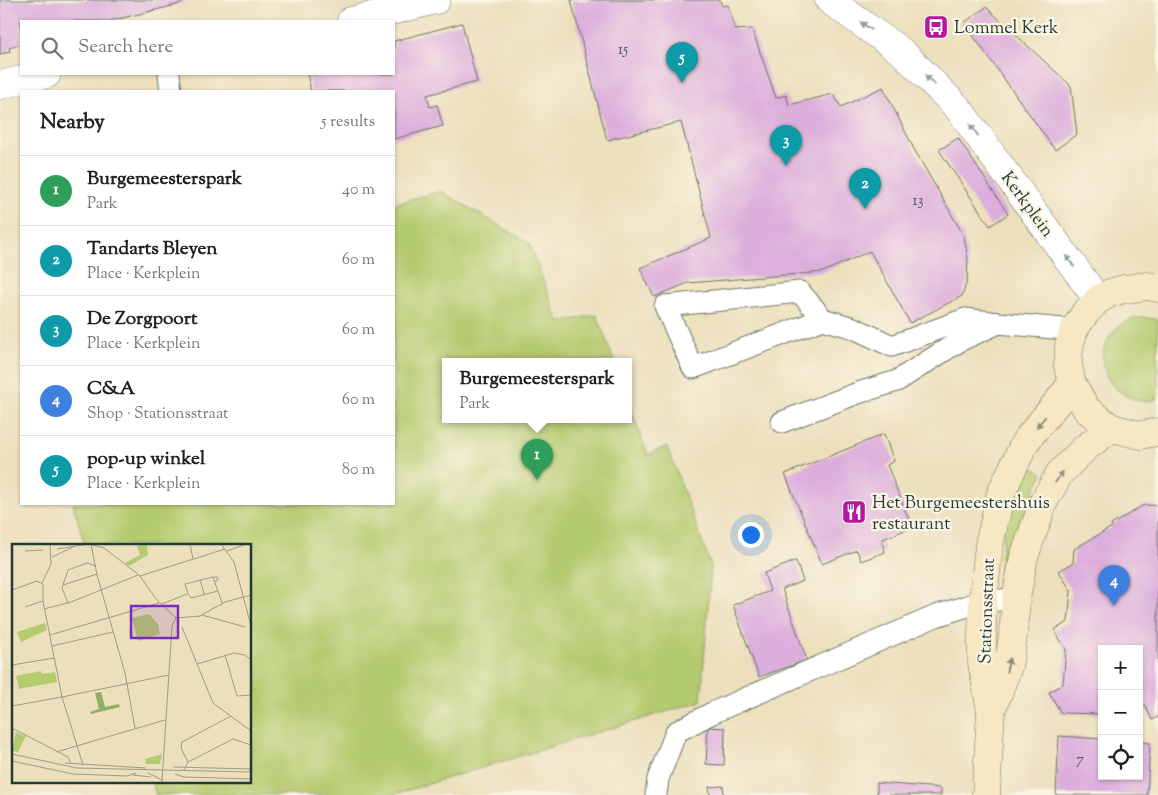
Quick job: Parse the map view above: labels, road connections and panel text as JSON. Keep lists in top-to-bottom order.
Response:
{
  "streets": {
    "main road": ["Stationsstraat"],
    "street": ["Kerkplein"]
  },
  "one_way": ["Kerkplein"],
  "places": {
    "bus stop": ["Lommel Kerk"],
    "restaurant": ["Het Burgemeestershuis restaurant"]
  },
  "house_numbers": ["15", "13", "7"],
  "page": {
    "search": "Search here",
    "pins": [
      "5",
      "3",
      "2",
      "1",
      "4"
    ],
    "heading": ["Nearby", "5 results"],
    "list": [
      {
        "mark": "1",
        "name": "Burgemeesterspark",
        "note": "Park",
        "value": "40 m"
      },
      {
        "mark": "2",
        "name": "Tandarts Bleyen",
        "note": "Place · Kerkplein",
        "value": "60 m"
      },
      {
        "mark": "3",
        "name": "De Zorgpoort",
        "note": "Place · Kerkplein",
        "value": "60 m"
      },
      {
        "mark": "4",
        "name": "C&A",
        "note": "Shop · Stationsstraat",
        "value": "60 m"
      },
      {
        "mark": "5",
        "name": "pop-up winkel",
        "note": "Place · Kerkplein",
        "value": "80 m"
      }
    ],
    "popup": ["Burgemeesterspark", "Park"],
    "map_buttons": ["+", "−"]
  }
}
